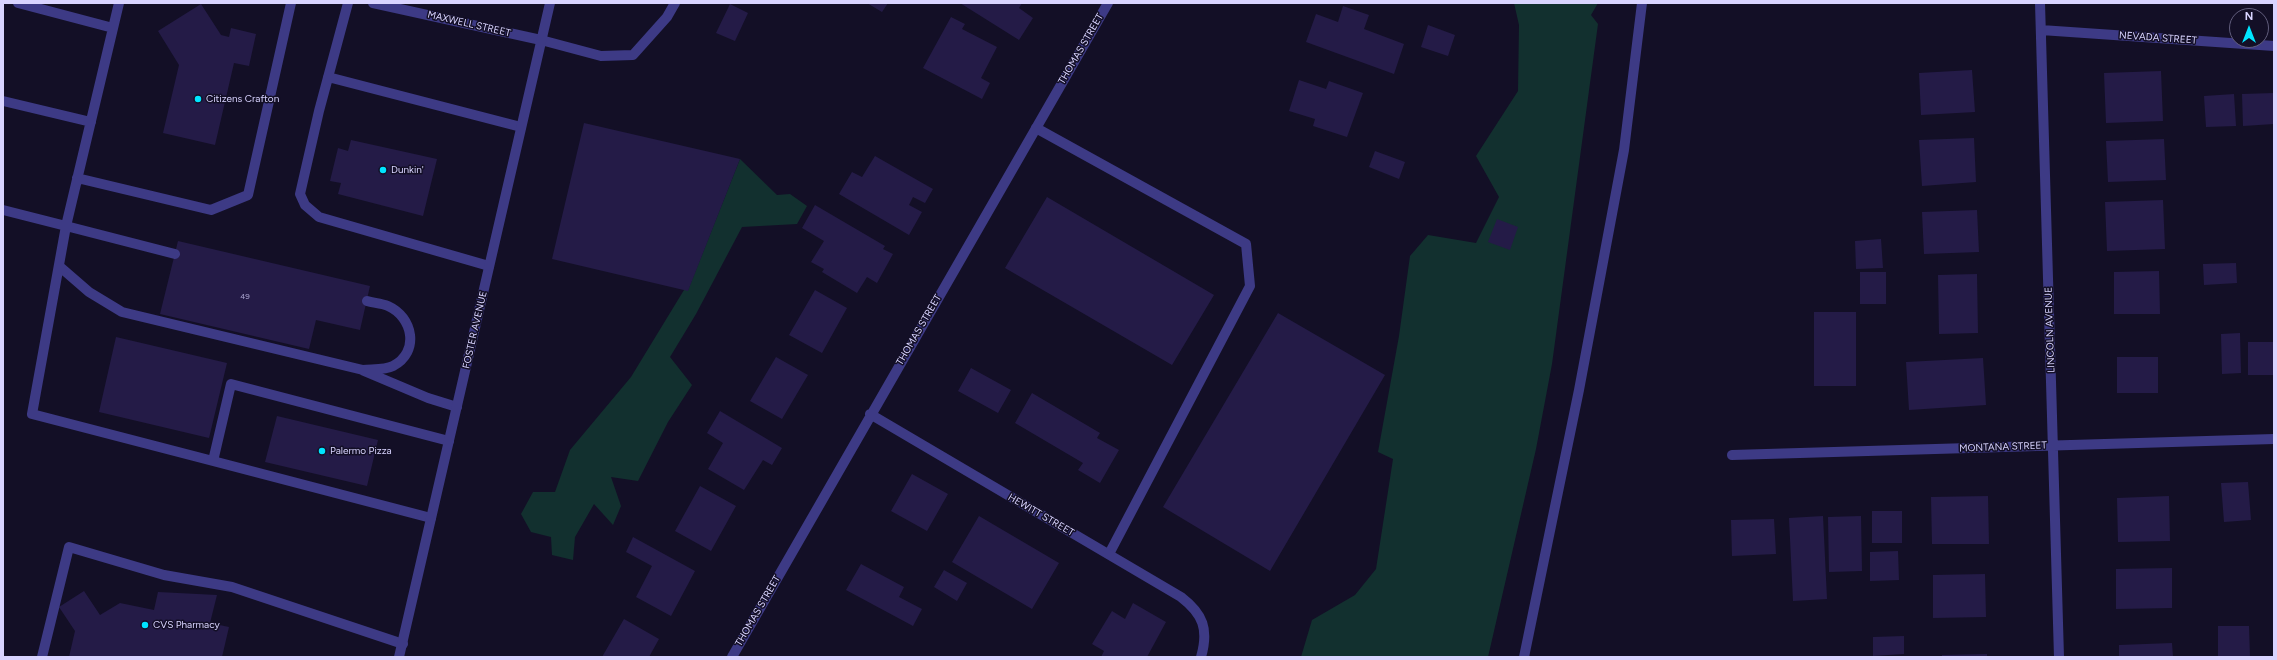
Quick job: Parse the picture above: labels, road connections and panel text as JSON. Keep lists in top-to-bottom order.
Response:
{
  "streets": {
    "street": [
      "MAXWELL STREET",
      "NEVADA STREET",
      "THOMAS STREET",
      "FOSTER AVENUE",
      "LINCOLN AVENUE",
      "MONTANA STREET",
      "HEWITT STREET"
    ]
  },
  "crossings": [
    ["MAXWELL STREET", "FOSTER AVENUE"],
    ["NEVADA STREET", "LINCOLN AVENUE"],
    ["THOMAS STREET", "HEWITT STREET"],
    ["LINCOLN AVENUE", "MONTANA STREET"]
  ],
  "places": [
    "Citizens Crafton",
    "Dunkin'",
    "Palermo Pizza",
    "CVS Pharmacy"
  ],
  "house_numbers": ["49"],
  "north": "top"
}
